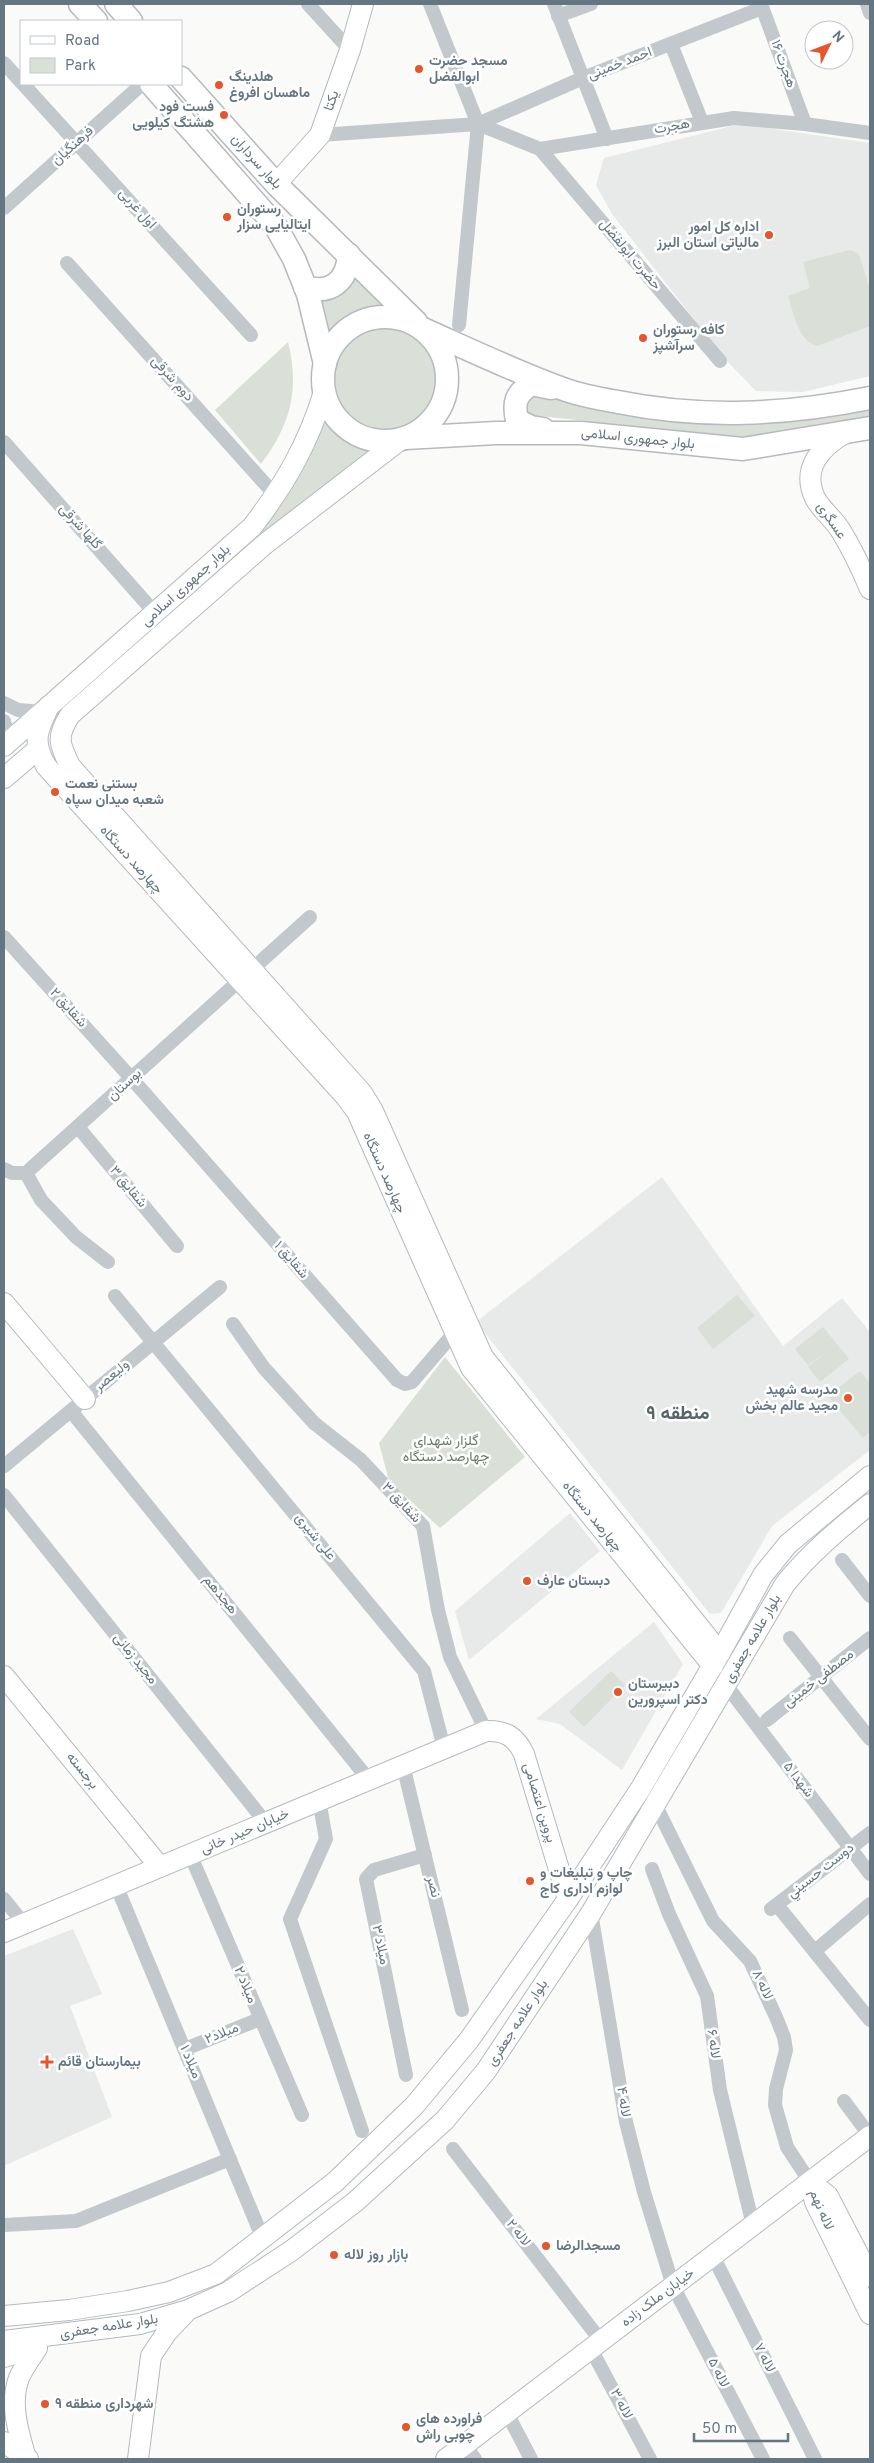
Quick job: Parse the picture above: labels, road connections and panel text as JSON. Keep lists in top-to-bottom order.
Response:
{
  "streets": {
    "main road": [
      "یکتا",
      "بلوار سرداران",
      "بلوار جمهوری اسلامی",
      "عسگری",
      "چهارصد دستگاه",
      "بلوار علامه جعفری",
      "برجسته",
      "پروین اعتصامی",
      "خیابان حیدر خانی",
      "لاله نهم",
      "خیابان ملک زاده"
    ],
    "street": [
      "احمد خمینی",
      "هجرت ۱۶",
      "هجرت",
      "فرهنگیان",
      "اول غربی",
      "حضرت ابولفضل",
      "دوم شرقی",
      "گلها شرقی",
      "شقایق ۲",
      "بوستان",
      "شقایق ۳",
      "شقایق ۱",
      "ولیعصر",
      "علی شیری",
      "هجدهم",
      "مجید زمانی",
      "مصطفی خمینی",
      "شهدا ۵",
      "دوست حسيني",
      "نصر",
      "میلاد ۳",
      "میلاد ۲",
      "لاله ۸",
      "میلاد۲",
      "لاله ۶",
      "میلاد ۱",
      "لاله ۴",
      "لاله ۲",
      "لاله ۷",
      "لاله ۵",
      "لاله ۳"
    ]
  },
  "crossings": [
    ["احمد خمینی", "هجرت ۱۶"],
    ["هجرت ۱۶", "هجرت"],
    ["یکتا", "بلوار سرداران"],
    ["هجرت", "حضرت ابولفضل"],
    ["فرهنگیان", "اول غربی"],
    ["بلوار سرداران", "بلوار جمهوری اسلامی"],
    ["دوم شرقی", "بلوار جمهوری اسلامی"],
    ["بلوار جمهوری اسلامی", "عسگری"],
    ["بلوار جمهوری اسلامی", "گلها شرقی"],
    ["بلوار جمهوری اسلامی", "چهارصد دستگاه"],
    ["چهارصد دستگاه", "بوستان"],
    ["چهارصد دستگاه", "شقایق ۱"],
    ["چهارصد دستگاه", "بلوار علامه جعفری"],
    ["شقایق ۲", "بوستان"],
    ["شقایق ۲", "شقایق ۱"],
    ["بوستان", "شقایق ۳"],
    ["بوستان", "شقایق ۱"],
    ["شقایق ۳", "پروین اعتصامی"],
    ["شقایق ۳", "خیابان حیدر خانی"],
    ["ولیعصر", "علی شیری"],
    ["ولیعصر", "هجدهم"],
    ["علی شیری", "خیابان حیدر خانی"],
    ["هجدهم", "خیابان حیدر خانی"],
    ["بلوار علامه جعفری", "شهدا ۵"],
    ["بلوار علامه جعفری", "پروین اعتصامی"],
    ["بلوار علامه جعفری", "لاله ۸"],
    ["بلوار علامه جعفری", "میلاد ۱"],
    ["بلوار علامه جعفری", "لاله ۴"],
    ["مجید زمانی", "خیابان حیدر خانی"],
    ["برجسته", "خیابان حیدر خانی"],
    ["شهدا ۵", "دوست حسيني"],
    ["پروین اعتصامی", "خیابان حیدر خانی"],
    ["خیابان حیدر خانی", "نصر"],
    ["خیابان حیدر خانی", "میلاد ۲"],
    ["خیابان حیدر خانی", "میلاد ۱"],
    ["نصر", "میلاد ۳"],
    ["میلاد ۲", "میلاد۲"],
    ["لاله ۸", "لاله نهم"],
    ["لاله ۸", "خیابان ملک زاده"],
    ["میلاد۲", "میلاد ۱"],
    ["لاله ۶", "خیابان ملک زاده"],
    ["لاله ۴", "خیابان ملک زاده"],
    ["لاله ۴", "لاله ۵"],
    ["لاله نهم", "خیابان ملک زاده"],
    ["لاله ۲", "خیابان ملک زاده"],
    ["لاله ۲", "لاله ۳"],
    ["خیابان ملک زاده", "لاله ۷"],
    ["خیابان ملک زاده", "لاله ۵"],
    ["خیابان ملک زاده", "لاله ۳"]
  ],
  "districts": ["منطقه ۹"],
  "parks": ["گلزار شهدای چهارصد دستگاه"],
  "places": {
    "other": [
      "مسجد حضرت ابوالفضل",
      "هلدینگ ماهسان افروغ",
      "فست فود هشتگ کیلویی",
      "رستوران ایتالیایی سزار",
      "اداره کل امور مالیاتی استان البرز",
      "کافه رستوران سرآشپز",
      "بستنی نعمت شعبه میدان سپاه",
      "مدرسه شهید مجید عالم بخش",
      "دبستان عارف",
      "دبیرستان دکتر اسپرورین",
      "چاپ و تبلیغات و لوازم اداری کاج",
      "مسجدالرضا",
      "بازار روز لاله",
      "شهرداری منطقه ۹",
      "فراورده های چوبی راش"
    ],
    "health": ["بیمارستان قائم"]
  },
  "legend": ["Road", "Park"],
  "scale_bar": "50 m",
  "north": "top right"
}
